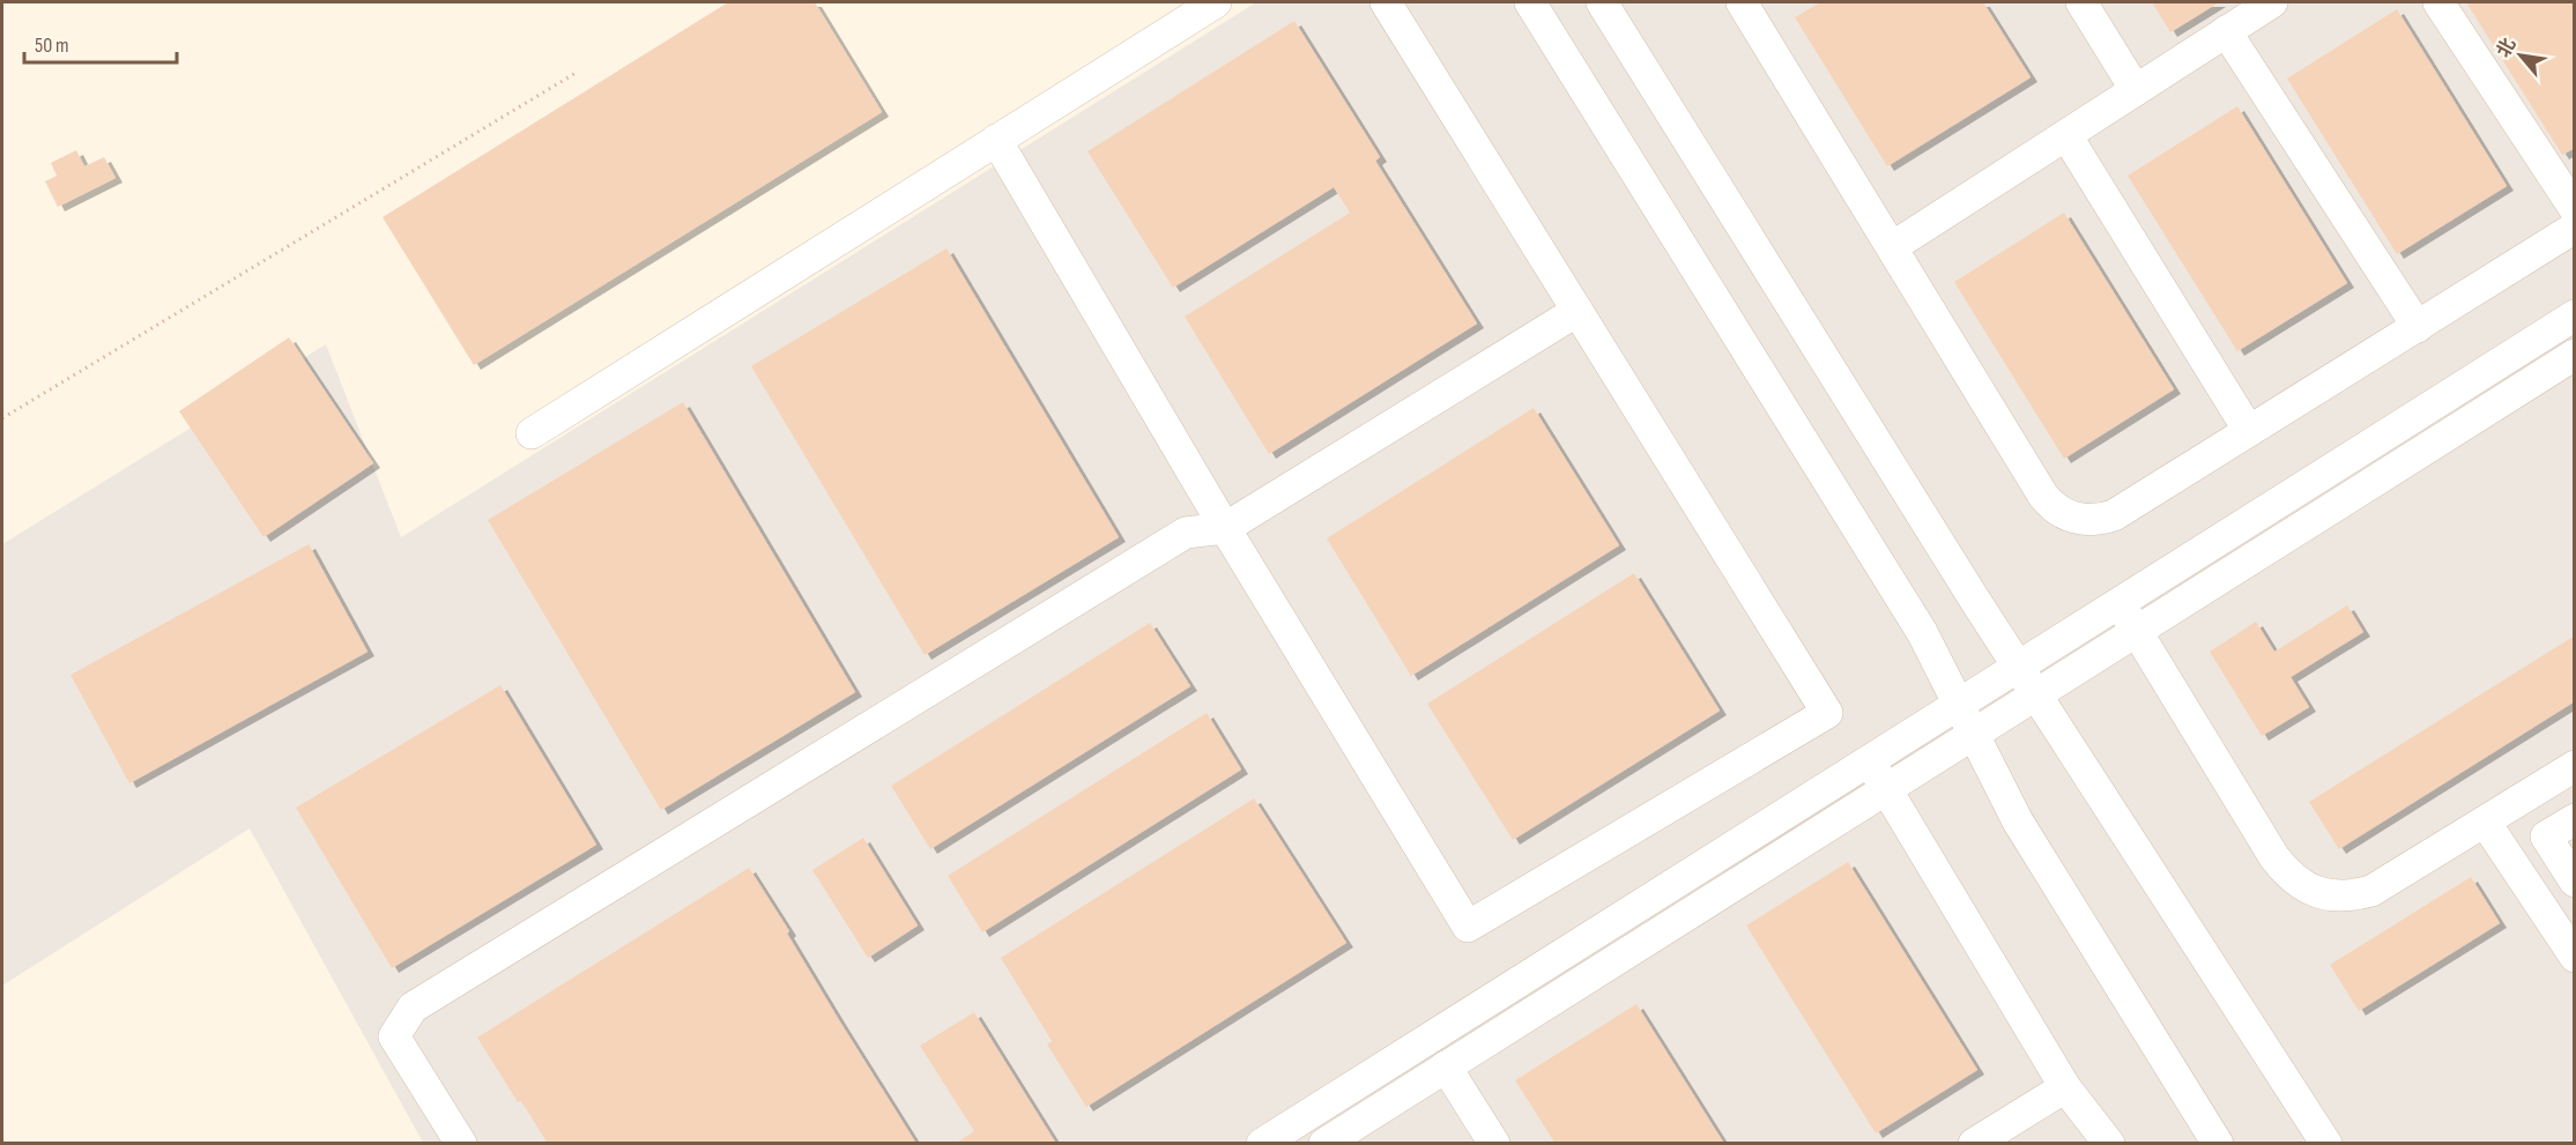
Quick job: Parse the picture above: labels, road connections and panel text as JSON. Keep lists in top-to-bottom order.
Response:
{
  "scale_bar": "50 m",
  "north": "top left"
}
